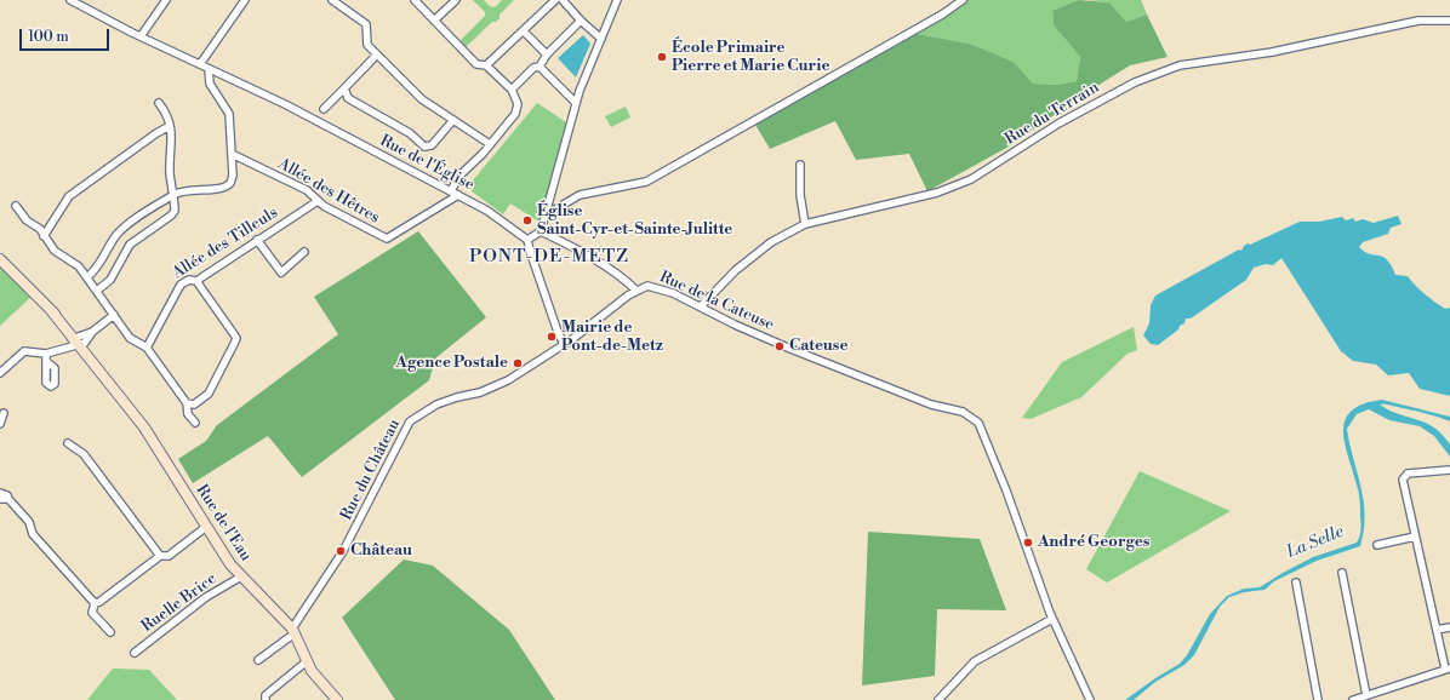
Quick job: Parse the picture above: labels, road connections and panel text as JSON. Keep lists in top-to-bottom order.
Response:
{
  "streets": {
    "street": [
      "Rue du Terrain",
      "Rue de l'Église",
      "Allée des Hêtres",
      "Allée des Tilleuls",
      "Rue de la Cateuse",
      "Rue du Château",
      "Rue de l'Eau",
      "Ruelle Brice"
    ]
  },
  "crossings": [
    ["Rue du Terrain", "Rue de la Cateuse"],
    ["Rue de l'Église", "Allée des Hêtres"],
    ["Allée des Hêtres", "Allée des Tilleuls"],
    ["Rue de la Cateuse", "Rue du Château"],
    ["Rue du Château", "Rue de l'Eau"],
    ["Rue de l'Eau", "Ruelle Brice"]
  ],
  "districts": ["PONT-DE-METZ"],
  "water": ["La Selle"],
  "places": [
    "École Primaire Pierre et Marie Curie",
    "Église Saint-Cyr-et-Sainte-Julitte",
    "Mairie de Pont-de-Metz",
    "Cateuse",
    "Agence Postale",
    "André Georges",
    "Château"
  ],
  "scale_bar": "100 m"
}
